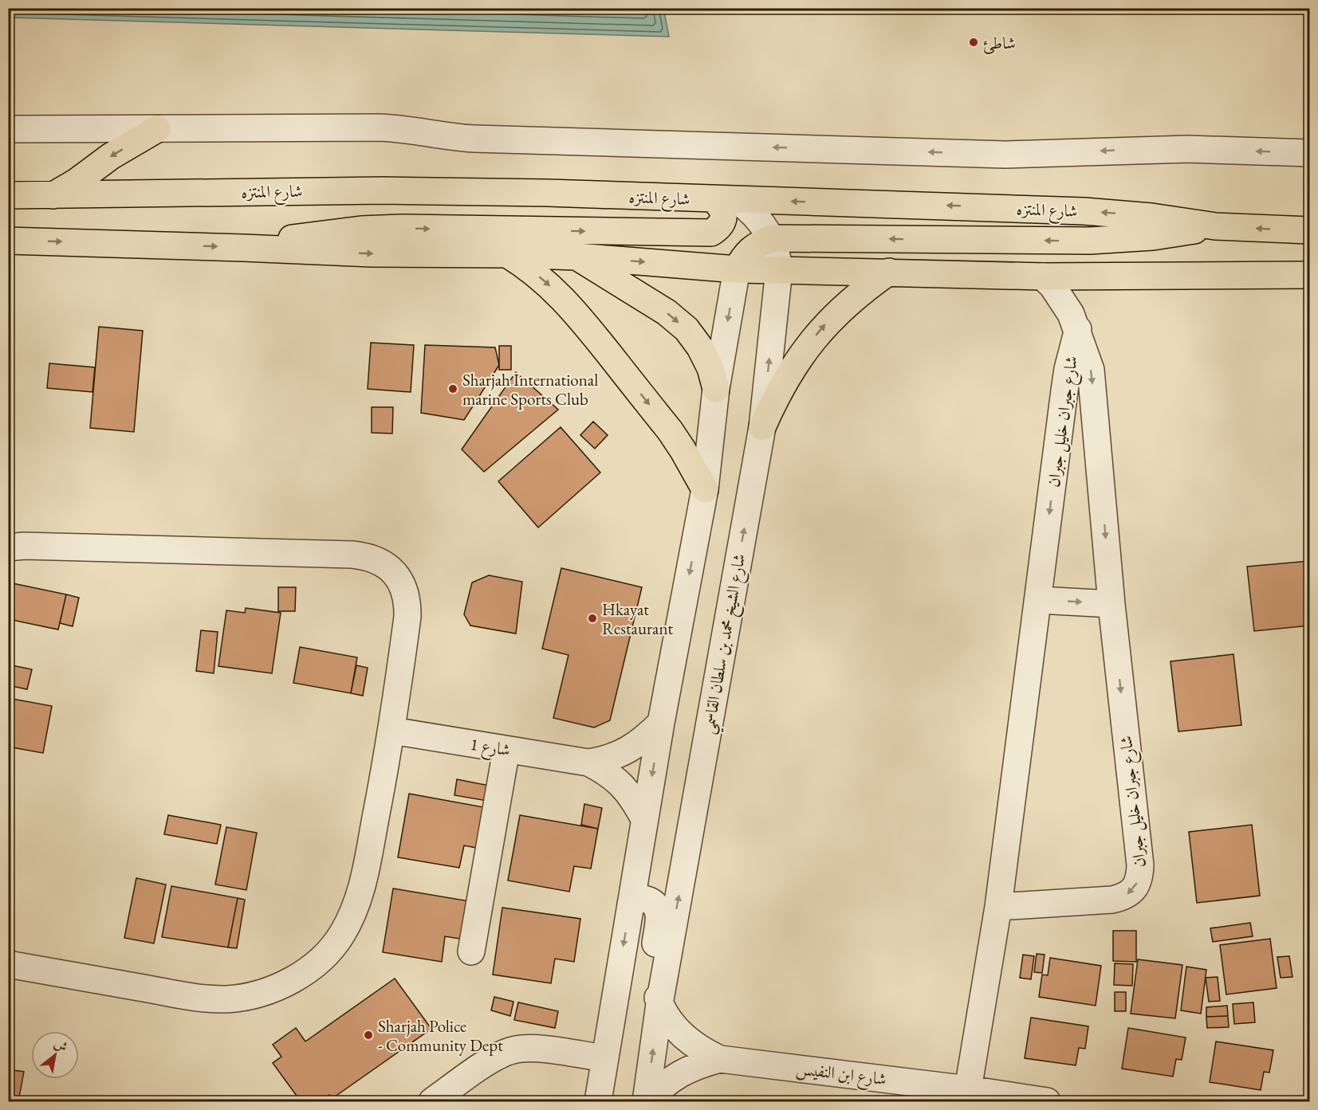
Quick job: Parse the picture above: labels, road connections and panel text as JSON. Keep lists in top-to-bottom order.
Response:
{
  "streets": {
    "main road": ["شارع المنتزه"],
    "street": [
      "شارع جبران خليل جبران",
      "شارع الشيخ محمد بن سلطان القاسمي",
      "شارع 1",
      "شارع ابن النفيس"
    ]
  },
  "crossings": [
    ["شارع المنتزه", "شارع الشيخ محمد بن سلطان القاسمي"],
    ["شارع جبران خليل جبران", "شارع ابن النفيس"],
    ["شارع الشيخ محمد بن سلطان القاسمي", "شارع ابن النفيس"]
  ],
  "places": [
    "شاطئ",
    "Sharjah International marine Sports Club",
    "Hkayat Restaurant",
    "Sharjah Police - Community Dept"
  ],
  "north": "top right"
}
